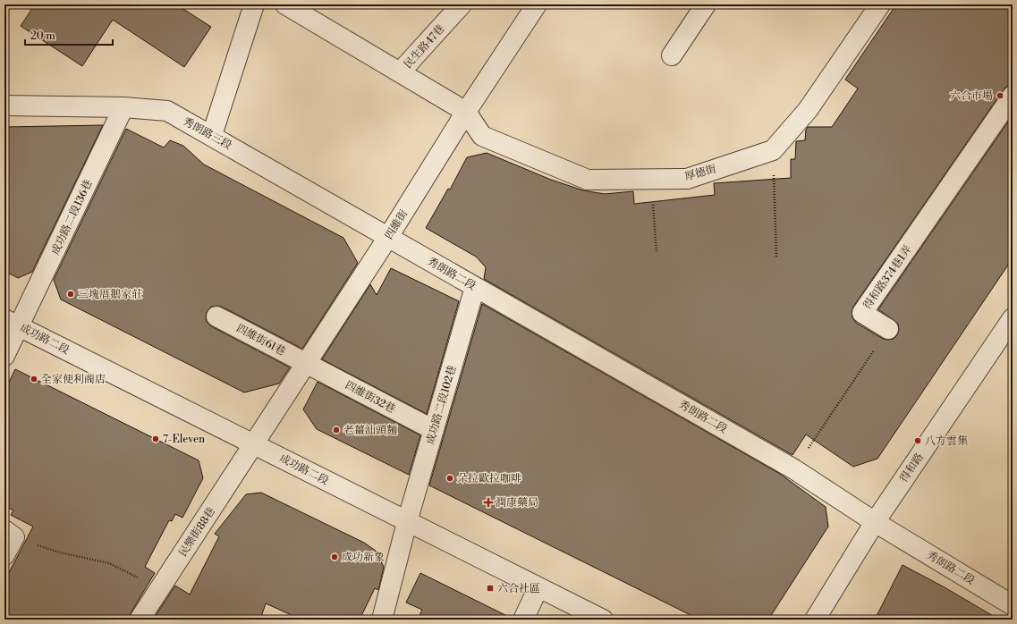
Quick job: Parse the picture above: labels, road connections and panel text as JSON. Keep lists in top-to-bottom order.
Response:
{
  "streets": {
    "street": [
      "民生路47巷",
      "秀朗路三段",
      "厚德街",
      "成功路二段136巷",
      "四維街",
      "秀朗路二段",
      "得和路374巷1弄",
      "成功路二段",
      "四維街61巷",
      "四維街32巷",
      "成功路二段102巷",
      "得和路",
      "民樂街88巷"
    ]
  },
  "crossings": [
    ["秀朗路三段", "成功路二段136巷"],
    ["秀朗路三段", "四維街"],
    ["秀朗路三段", "秀朗路二段"],
    ["厚德街", "四維街"],
    ["成功路二段136巷", "成功路二段"],
    ["四維街", "秀朗路二段"],
    ["四維街", "成功路二段"],
    ["四維街", "四維街61巷"],
    ["四維街", "四維街32巷"],
    ["四維街", "民樂街88巷"],
    ["秀朗路二段", "成功路二段102巷"],
    ["秀朗路二段", "得和路"],
    ["成功路二段", "成功路二段102巷"],
    ["成功路二段", "民樂街88巷"],
    ["四維街61巷", "四維街32巷"],
    ["四維街32巷", "成功路二段102巷"]
  ],
  "places": {
    "other": [
      "六合市場",
      "三塊厝鵝家莊",
      "全家便利商店",
      "老薑汕頭麵",
      "7-Eleven",
      "八方雲集",
      "朵拉歐拉咖啡",
      "成功新象"
    ],
    "health": ["潤康藥局"],
    "transit": ["六合社區"]
  },
  "scale_bar": "20 m"
}
